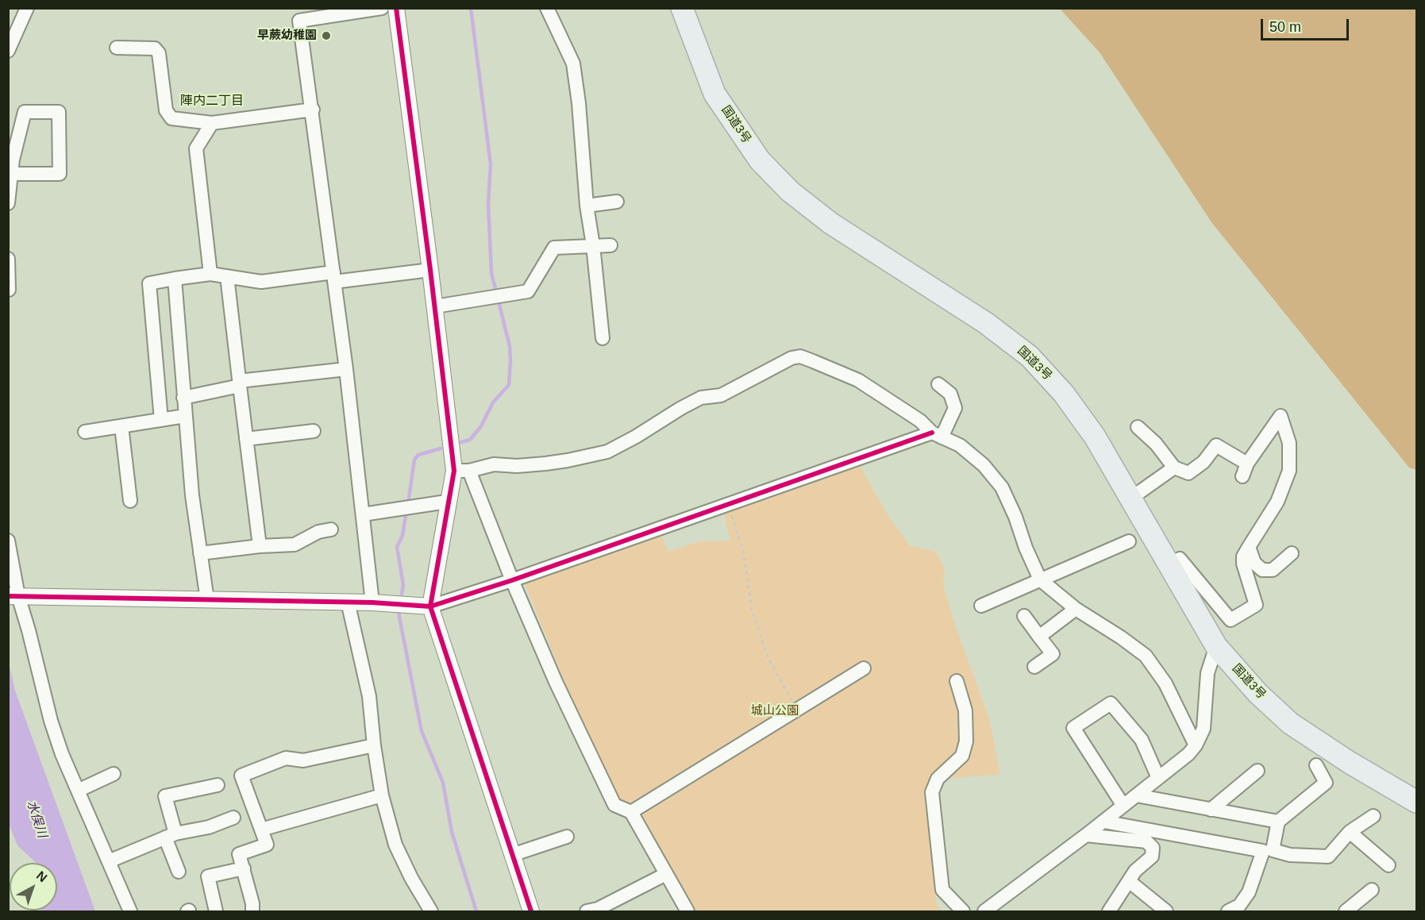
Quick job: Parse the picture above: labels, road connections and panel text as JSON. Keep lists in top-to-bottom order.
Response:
{
  "streets": {
    "highway": ["国道3号"]
  },
  "districts": ["陣内二丁目"],
  "water": ["水俣川"],
  "parks": ["城山公園"],
  "places": ["早蕨幼稚園"],
  "scale_bar": "50 m",
  "north": "top right"
}
